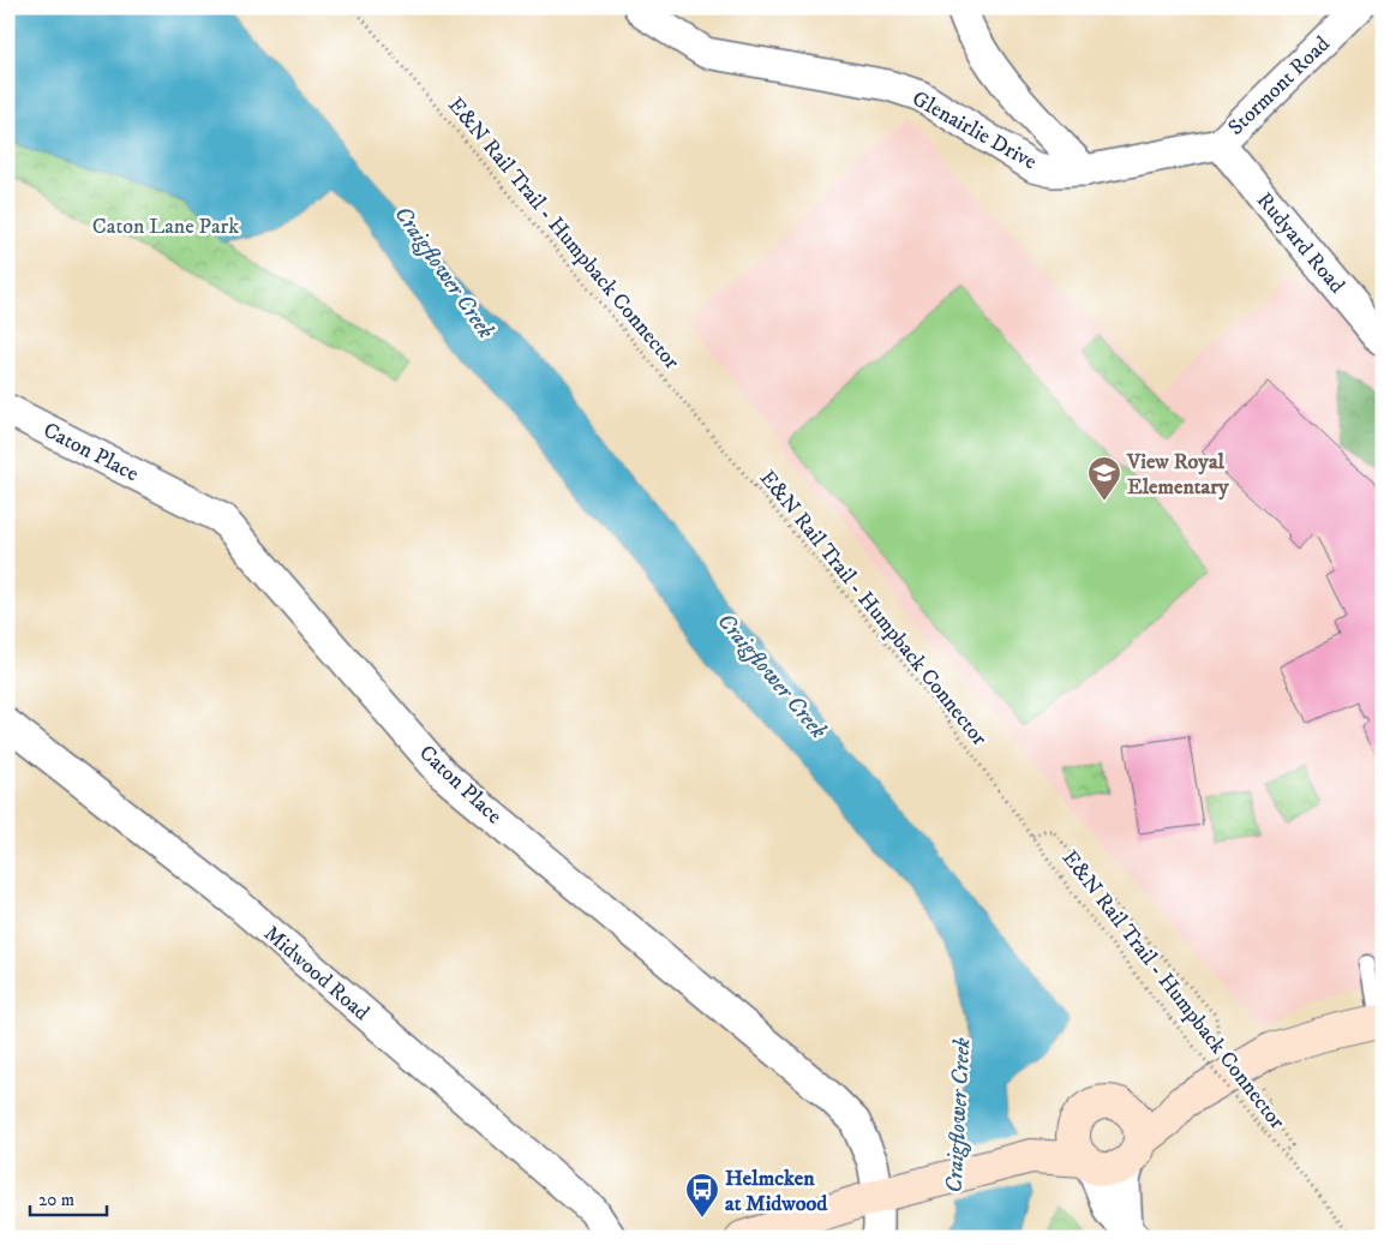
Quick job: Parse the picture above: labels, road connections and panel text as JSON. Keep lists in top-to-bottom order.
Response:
{
  "streets": {
    "street": [
      "Stormont Road",
      "Glenairlie Drive",
      "Rudyard Road",
      "Caton Place",
      "Midwood Road"
    ],
    "path": ["E&N Rail Trail - Humpback Connector"]
  },
  "crossings": [
    ["Stormont Road", "Glenairlie Drive"],
    ["Stormont Road", "Rudyard Road"]
  ],
  "water": ["Craigflower Creek"],
  "parks": ["Caton Lane Park"],
  "places": {
    "school or university": ["View Royal Elementary"],
    "bus stop": ["Helmcken at Midwood"]
  },
  "scale_bar": "20 m"
}
